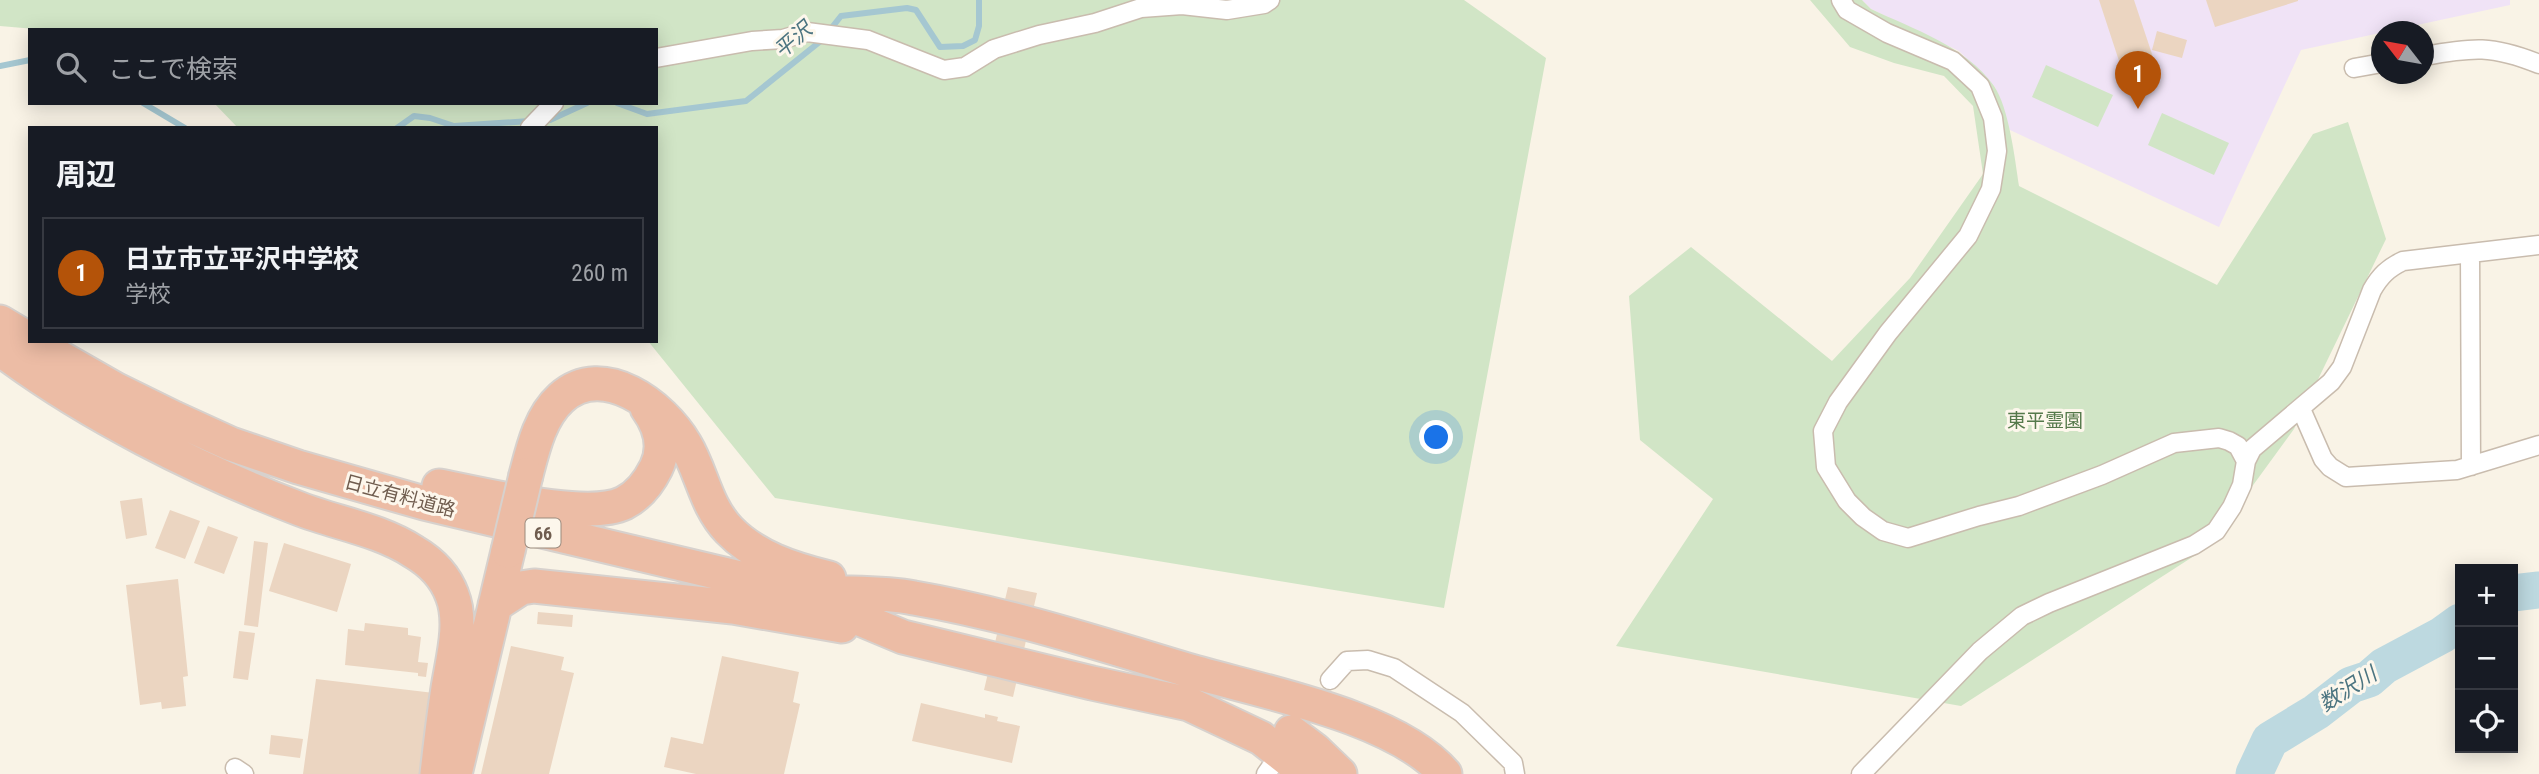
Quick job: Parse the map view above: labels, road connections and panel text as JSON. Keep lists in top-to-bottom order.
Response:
{
  "streets": {
    "highway": ["日立有料道路", "66"]
  },
  "water": ["平沢", "数沢川"],
  "parks": ["東平霊園"],
  "north": "top left",
  "page": {
    "search": "ここで検索",
    "pins": "1",
    "heading": "周辺",
    "list": [
      {
        "mark": "1",
        "name": "日立市立平沢中学校",
        "note": "学校",
        "value": "260 m"
      }
    ],
    "map_buttons": ["+", "−"]
  }
}
